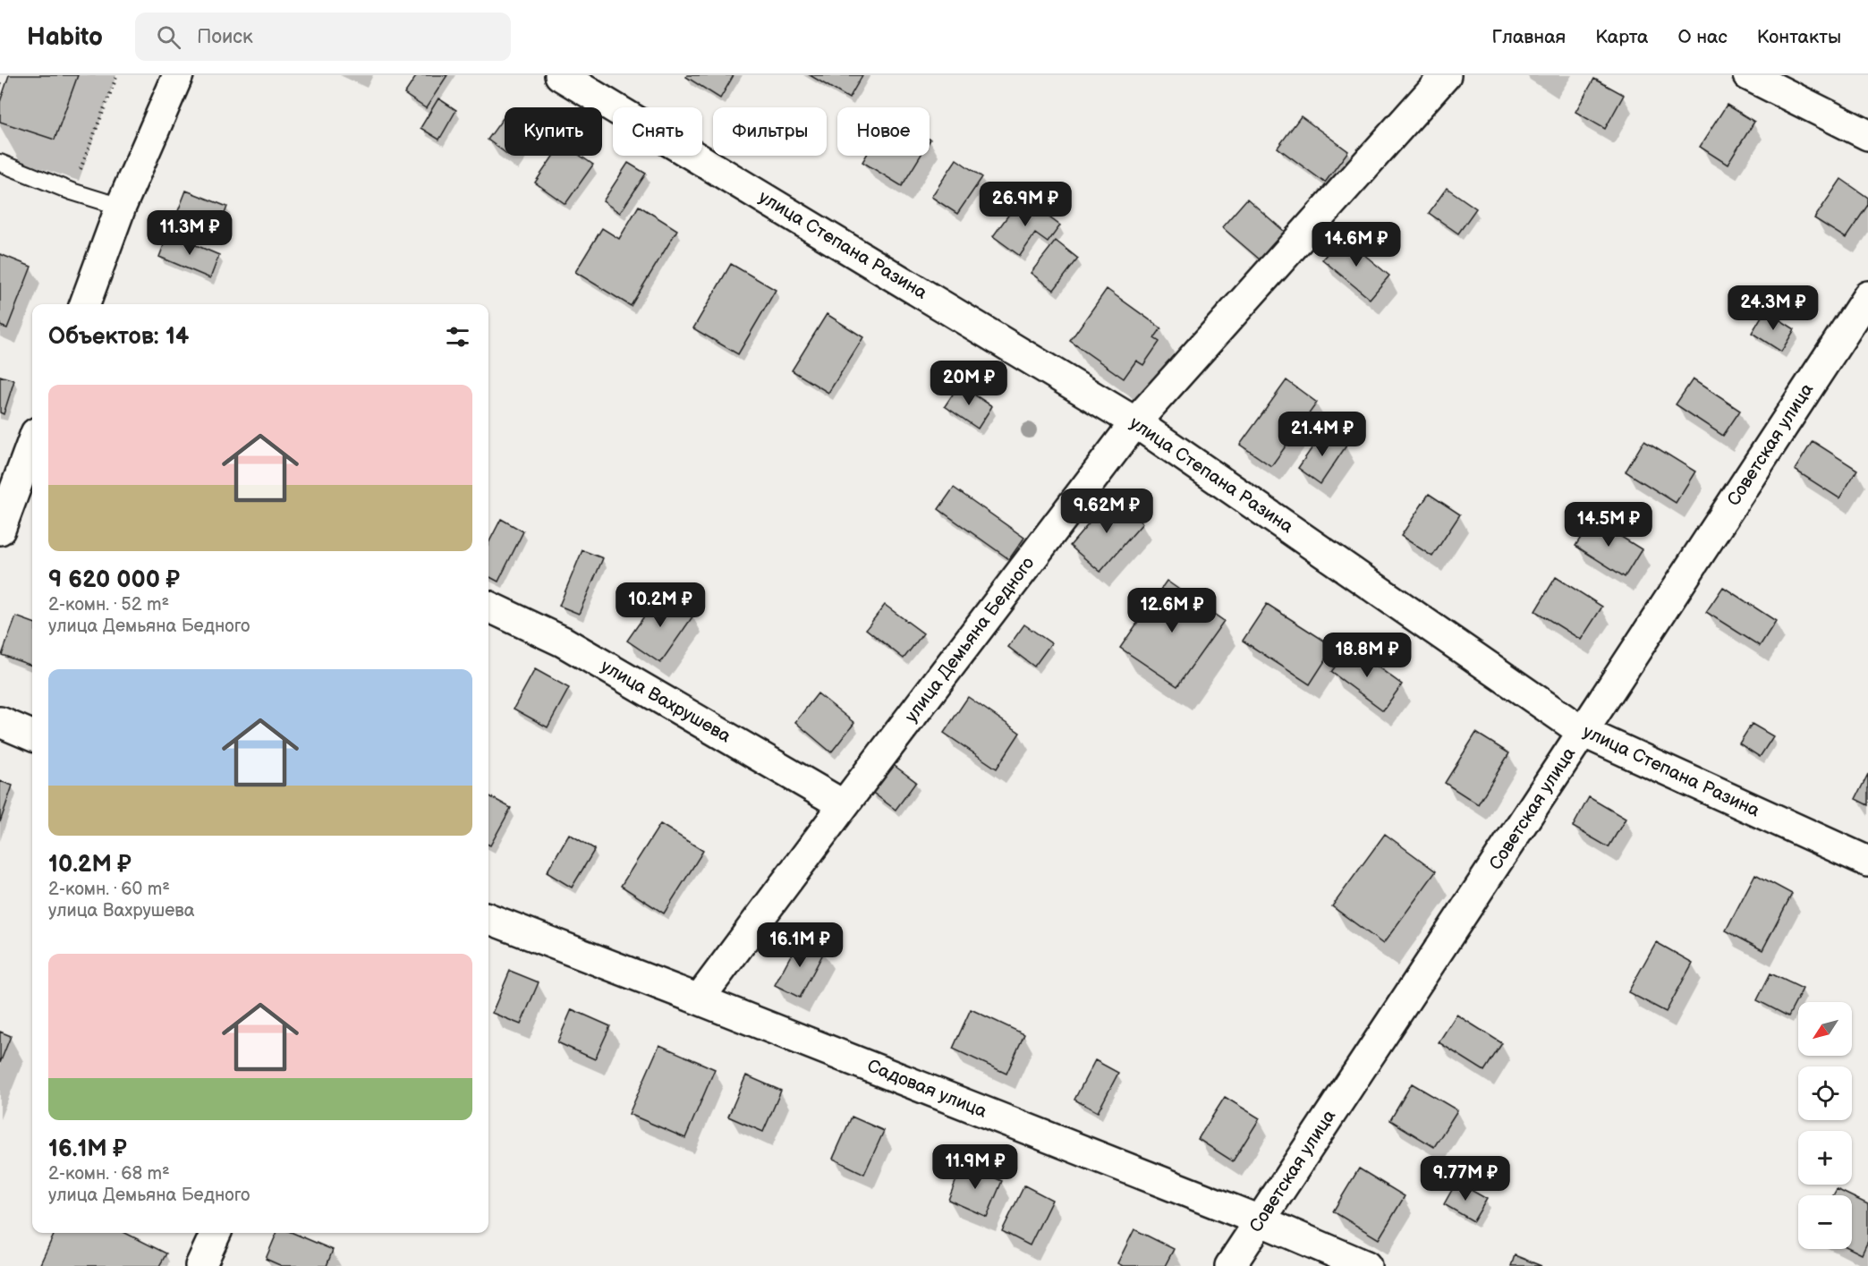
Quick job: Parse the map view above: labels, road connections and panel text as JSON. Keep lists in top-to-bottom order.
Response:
{
  "streets": {
    "street": [
      "улица Степана Разина",
      "Советская улица",
      "улица Демьяна Бедного",
      "улица Вахрушева",
      "Садовая улица"
    ]
  },
  "crossings": [
    ["улица Степана Разина", "Советская улица"],
    ["улица Степана Разина", "улица Демьяна Бедного"],
    ["Советская улица", "Садовая улица"],
    ["улица Демьяна Бедного", "улица Вахрушева"],
    ["улица Демьяна Бедного", "Садовая улица"]
  ],
  "north": "bottom left",
  "page": {
    "header": "Habito",
    "search": "Поиск",
    "nav": [
      "Главная",
      "Карта",
      "О нас",
      "Контакты"
    ],
    "chip": [
      "Купить",
      "Снять",
      "Фильтры",
      "Новое"
    ],
    "price": [
      "26.9M ₽",
      "11.3M ₽",
      "14.6M ₽",
      "24.3M ₽",
      "20M ₽",
      "21.4M ₽",
      "9.62M ₽",
      "14.5M ₽",
      "10.2M ₽",
      "12.6M ₽",
      "18.8M ₽",
      "16.1M ₽",
      "11.9M ₽",
      "9.77M ₽"
    ],
    "heading": "Объектов: 14",
    "list": [
      {
        "name": "9 620 000 ₽",
        "note": "2-комн. · 52 m² · улица Демьяна Бедного"
      },
      {
        "name": "10.2M ₽",
        "note": "2-комн. · 60 m² · улица Вахрушева"
      },
      {
        "name": "16.1M ₽",
        "note": "2-комн. · 68 m² · улица Демьяна Бедного"
      }
    ],
    "map_buttons": ["+", "−"]
  }
}
